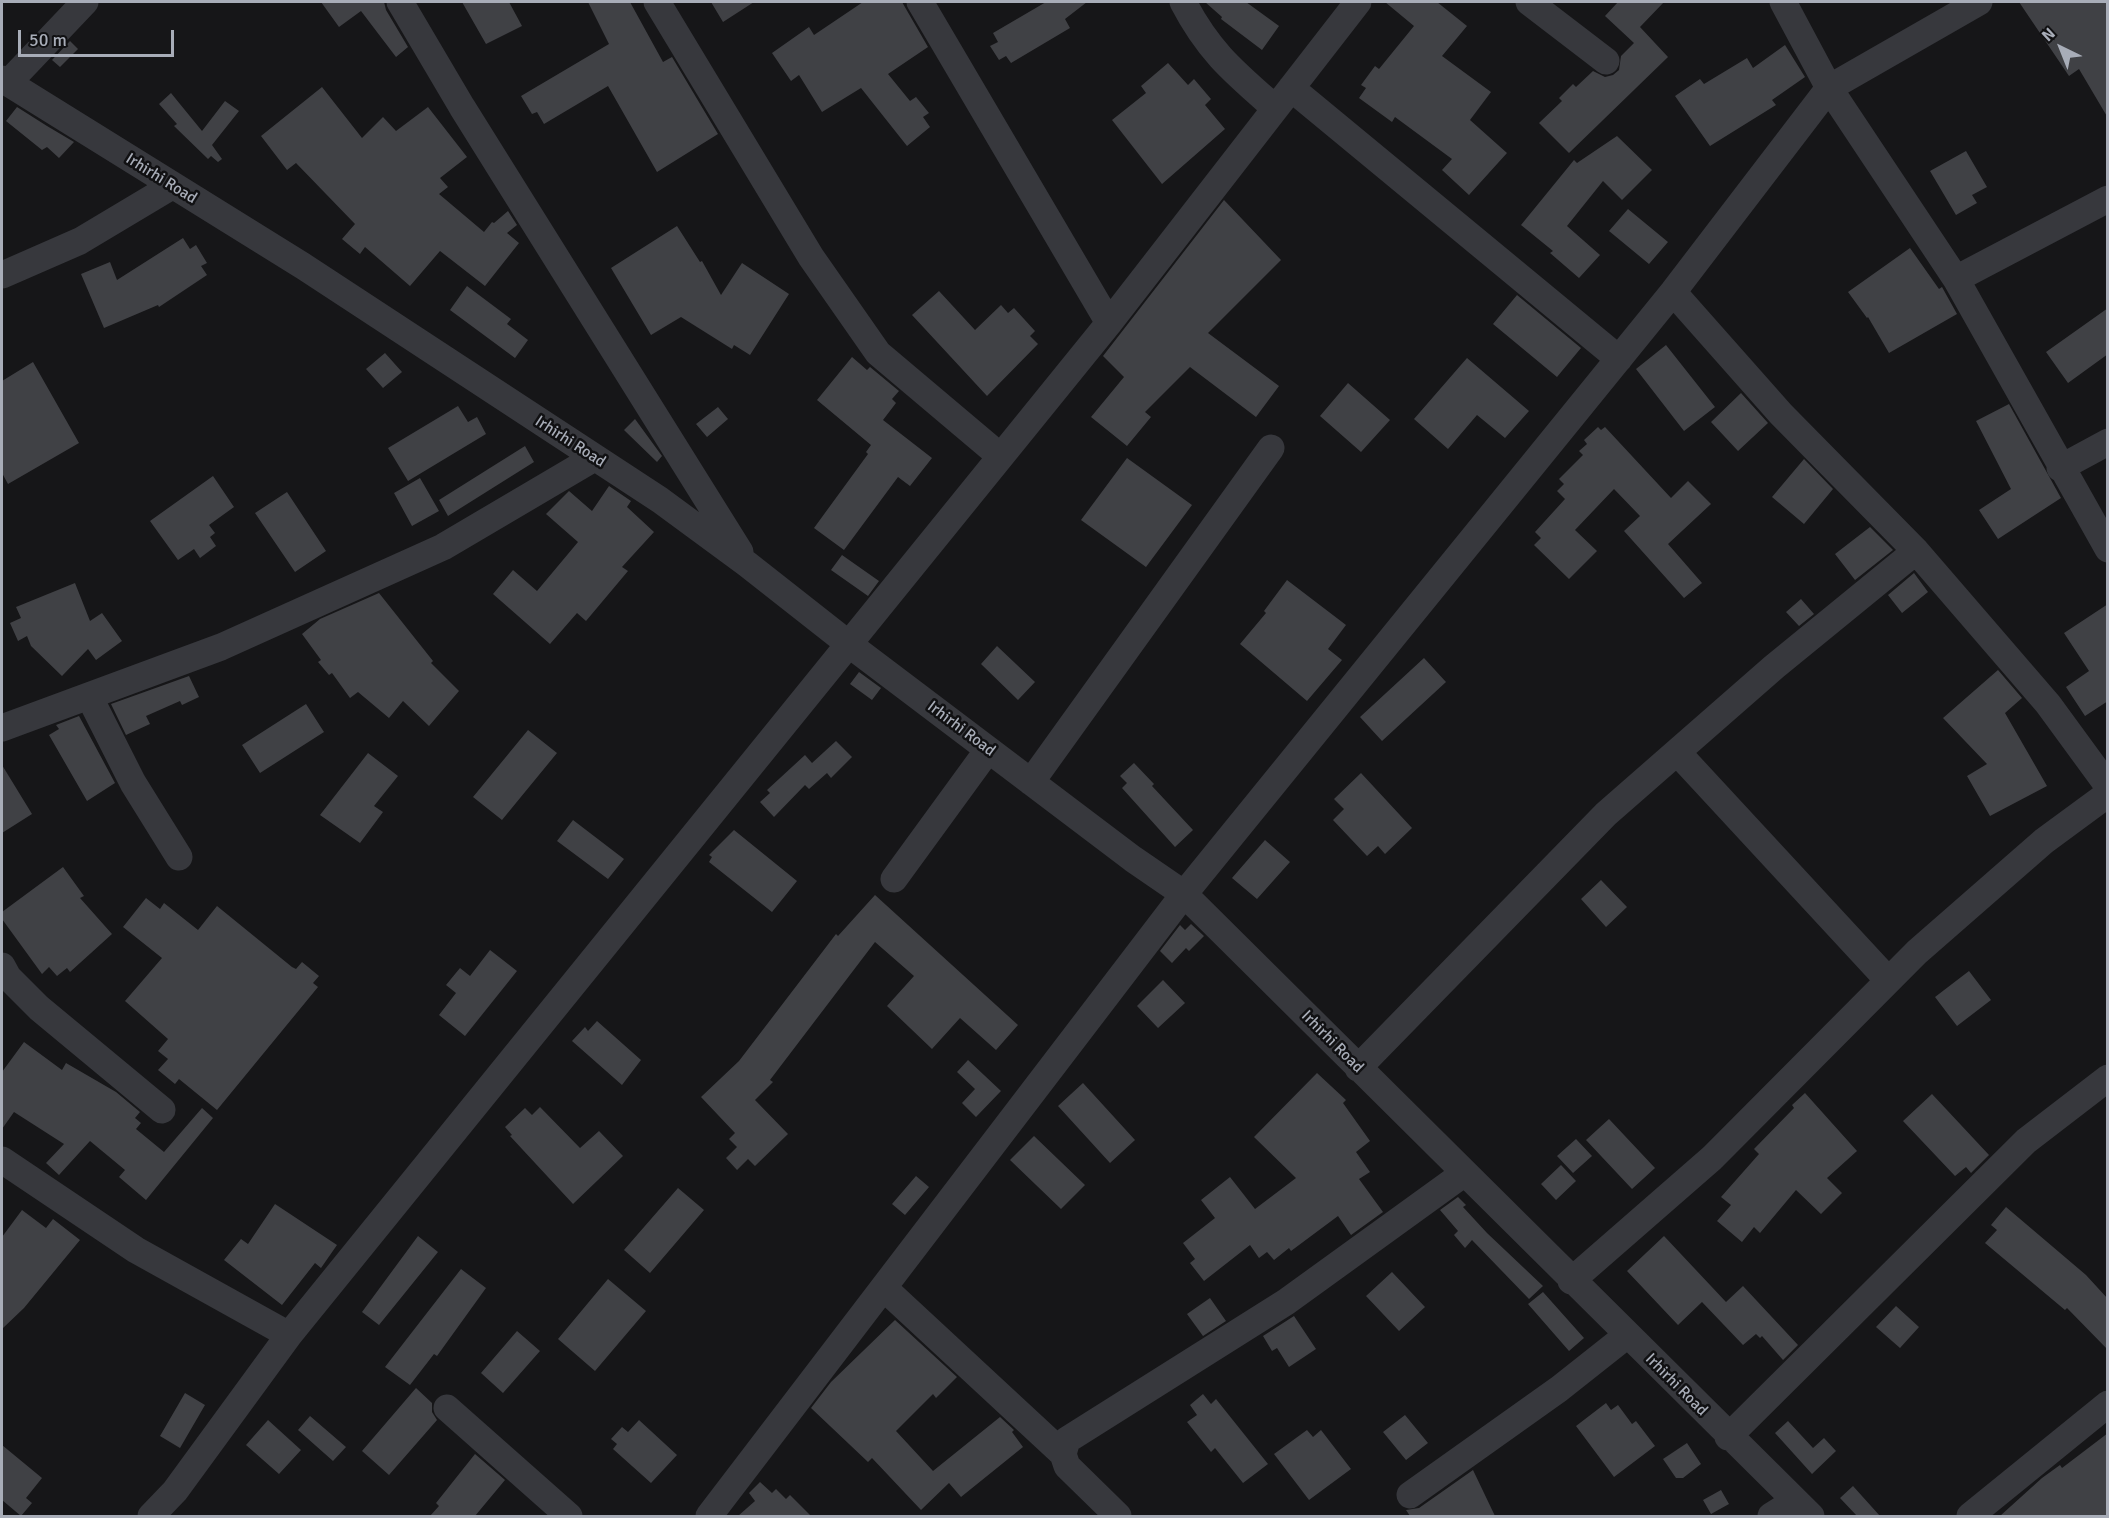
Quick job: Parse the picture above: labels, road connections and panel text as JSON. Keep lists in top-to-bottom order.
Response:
{
  "streets": {
    "street": ["Irhirhi Road"]
  },
  "scale_bar": "50 m",
  "north": "top left"
}
